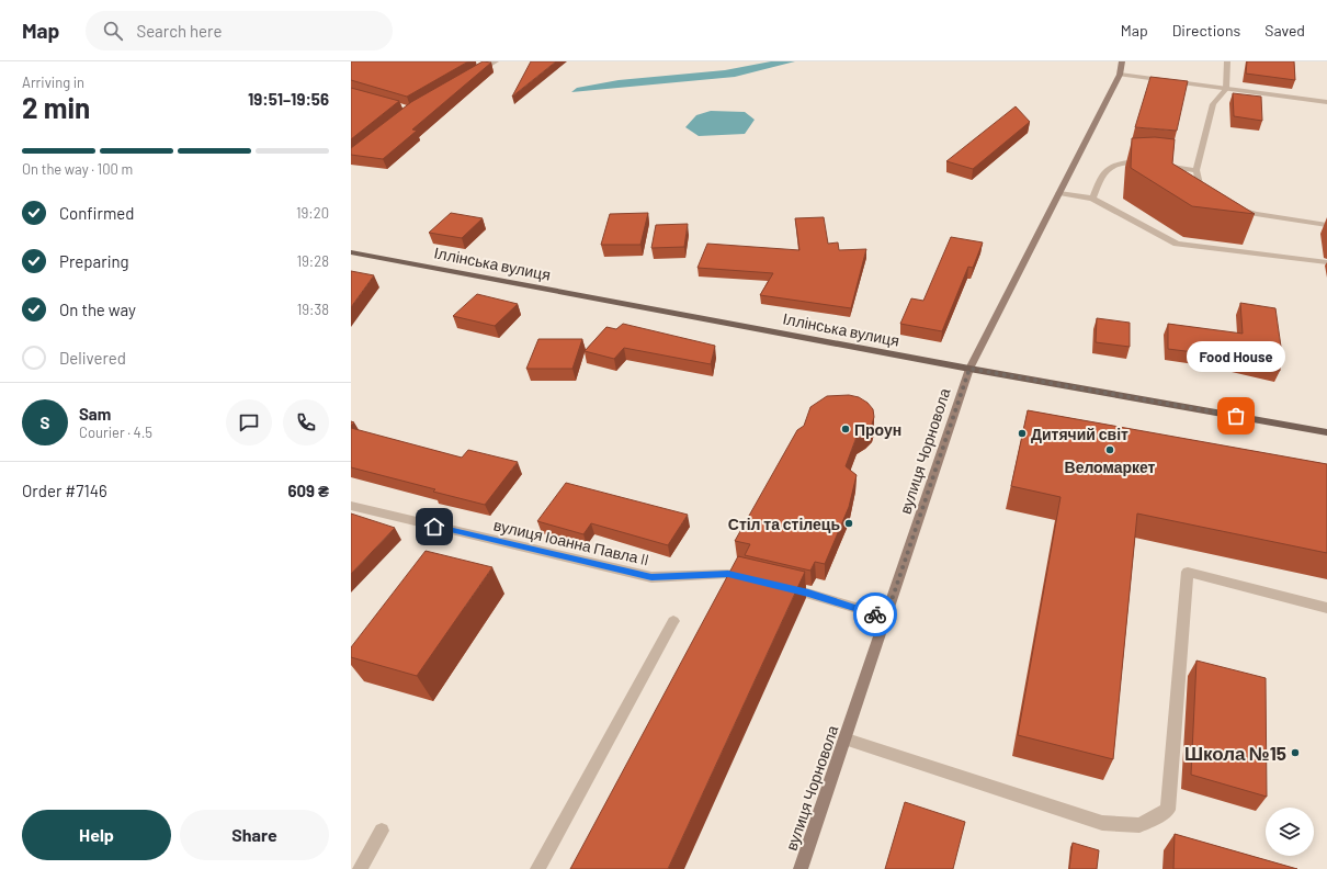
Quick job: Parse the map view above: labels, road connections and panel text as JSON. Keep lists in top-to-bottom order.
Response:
{
  "streets": {
    "main road": ["Іллінська вулиця", "вулиця Чорновола"],
    "street": ["вулиця Іоанна Павла II"]
  },
  "crossings": [
    ["Іллінська вулиця", "вулиця Чорновола"]
  ],
  "places": [
    "Food House",
    "Проун",
    "Дитячий світ",
    "Веломаркет",
    "Стіл та стілець",
    "Школа №15"
  ],
  "page": {
    "header": "Map",
    "search": "Search here",
    "nav": ["Map", "Directions", "Saved"],
    "heading": ["2 min", "Arriving in", "19:51–19:56"],
    "panel": [
      "Sam",
      "Courier · 4.5",
      "Order #7146",
      "609 ₴"
    ],
    "bar": "On the way · 100 m",
    "list": [
      ["Confirmed", "19:20"],
      ["Preparing", "19:28"],
      ["On the way", "19:38"],
      "Delivered"
    ],
    "bubble": "Food House",
    "round": "S",
    "buttons": ["Help", "Share"]
  }
}
